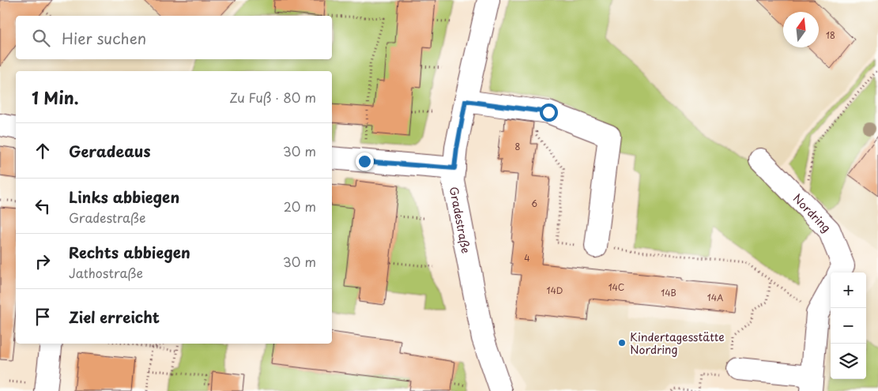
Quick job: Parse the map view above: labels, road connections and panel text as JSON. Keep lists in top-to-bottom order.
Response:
{
  "streets": {
    "street": ["Nordring", "Gradestraße"]
  },
  "places": ["Kindertagesstätte Nordring"],
  "house_numbers": [
    "18",
    "8",
    "6",
    "4",
    "14C",
    "14D",
    "14B",
    "14A"
  ],
  "north": "top",
  "page": {
    "search": "Hier suchen",
    "heading": ["1 Min.", "Zu Fuß · 80 m"],
    "list": [
      ["Geradeaus", "30 m"],
      ["Links abbiegen", "Gradestraße", "20 m"],
      ["Rechts abbiegen", "Jathostraße", "30 m"],
      "Ziel erreicht"
    ],
    "map_buttons": ["+", "−"]
  }
}
